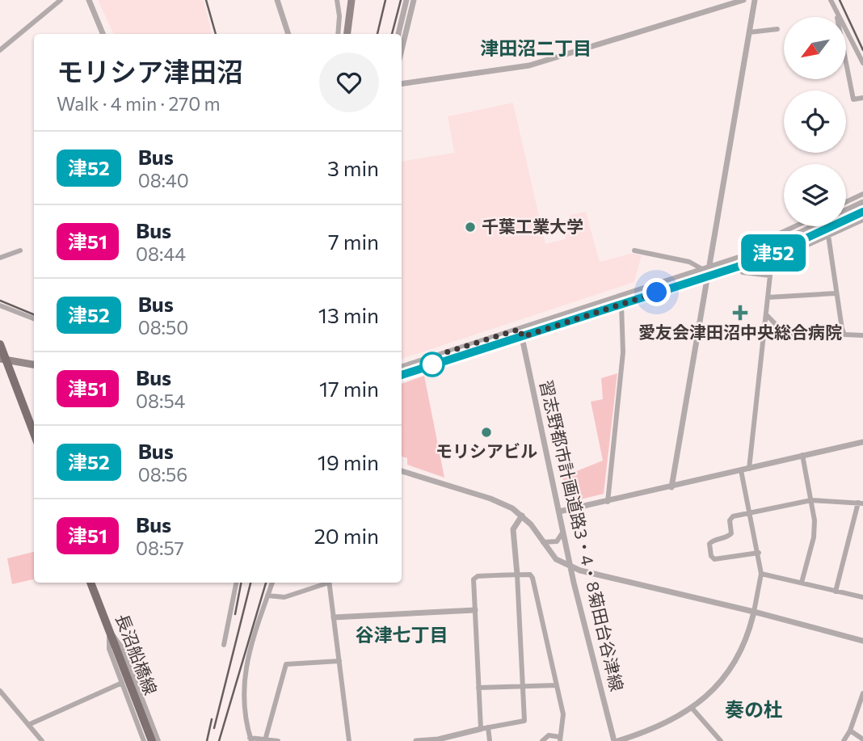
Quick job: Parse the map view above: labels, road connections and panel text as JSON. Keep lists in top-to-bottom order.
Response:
{
  "streets": {
    "main road": ["長沼船橋線"],
    "street": ["習志野都市計画道路3・4・8菊田台谷津線"]
  },
  "districts": ["津田沼二丁目", "谷津七丁目", "奏の杜"],
  "places": {
    "other": ["千葉工業大学", "モリシアビル"],
    "health": ["愛友会津田沼中央総合病院"]
  },
  "lines": ["bus line 津52"],
  "north": "bottom left",
  "page": {
    "on_map": "津52",
    "heading": ["モリシア津田沼", "Walk · 4 min · 270 m"],
    "list": [
      {
        "mark": "津52",
        "name": "Bus",
        "note": "08:40",
        "value": "3 min"
      },
      {
        "mark": "津51",
        "name": "Bus",
        "note": "08:44",
        "value": "7 min"
      },
      {
        "mark": "津52",
        "name": "Bus",
        "note": "08:50",
        "value": "13 min"
      },
      {
        "mark": "津51",
        "name": "Bus",
        "note": "08:54",
        "value": "17 min"
      },
      {
        "mark": "津52",
        "name": "Bus",
        "note": "08:56",
        "value": "19 min"
      },
      {
        "mark": "津51",
        "name": "Bus",
        "note": "08:57",
        "value": "20 min"
      }
    ]
  }
}
